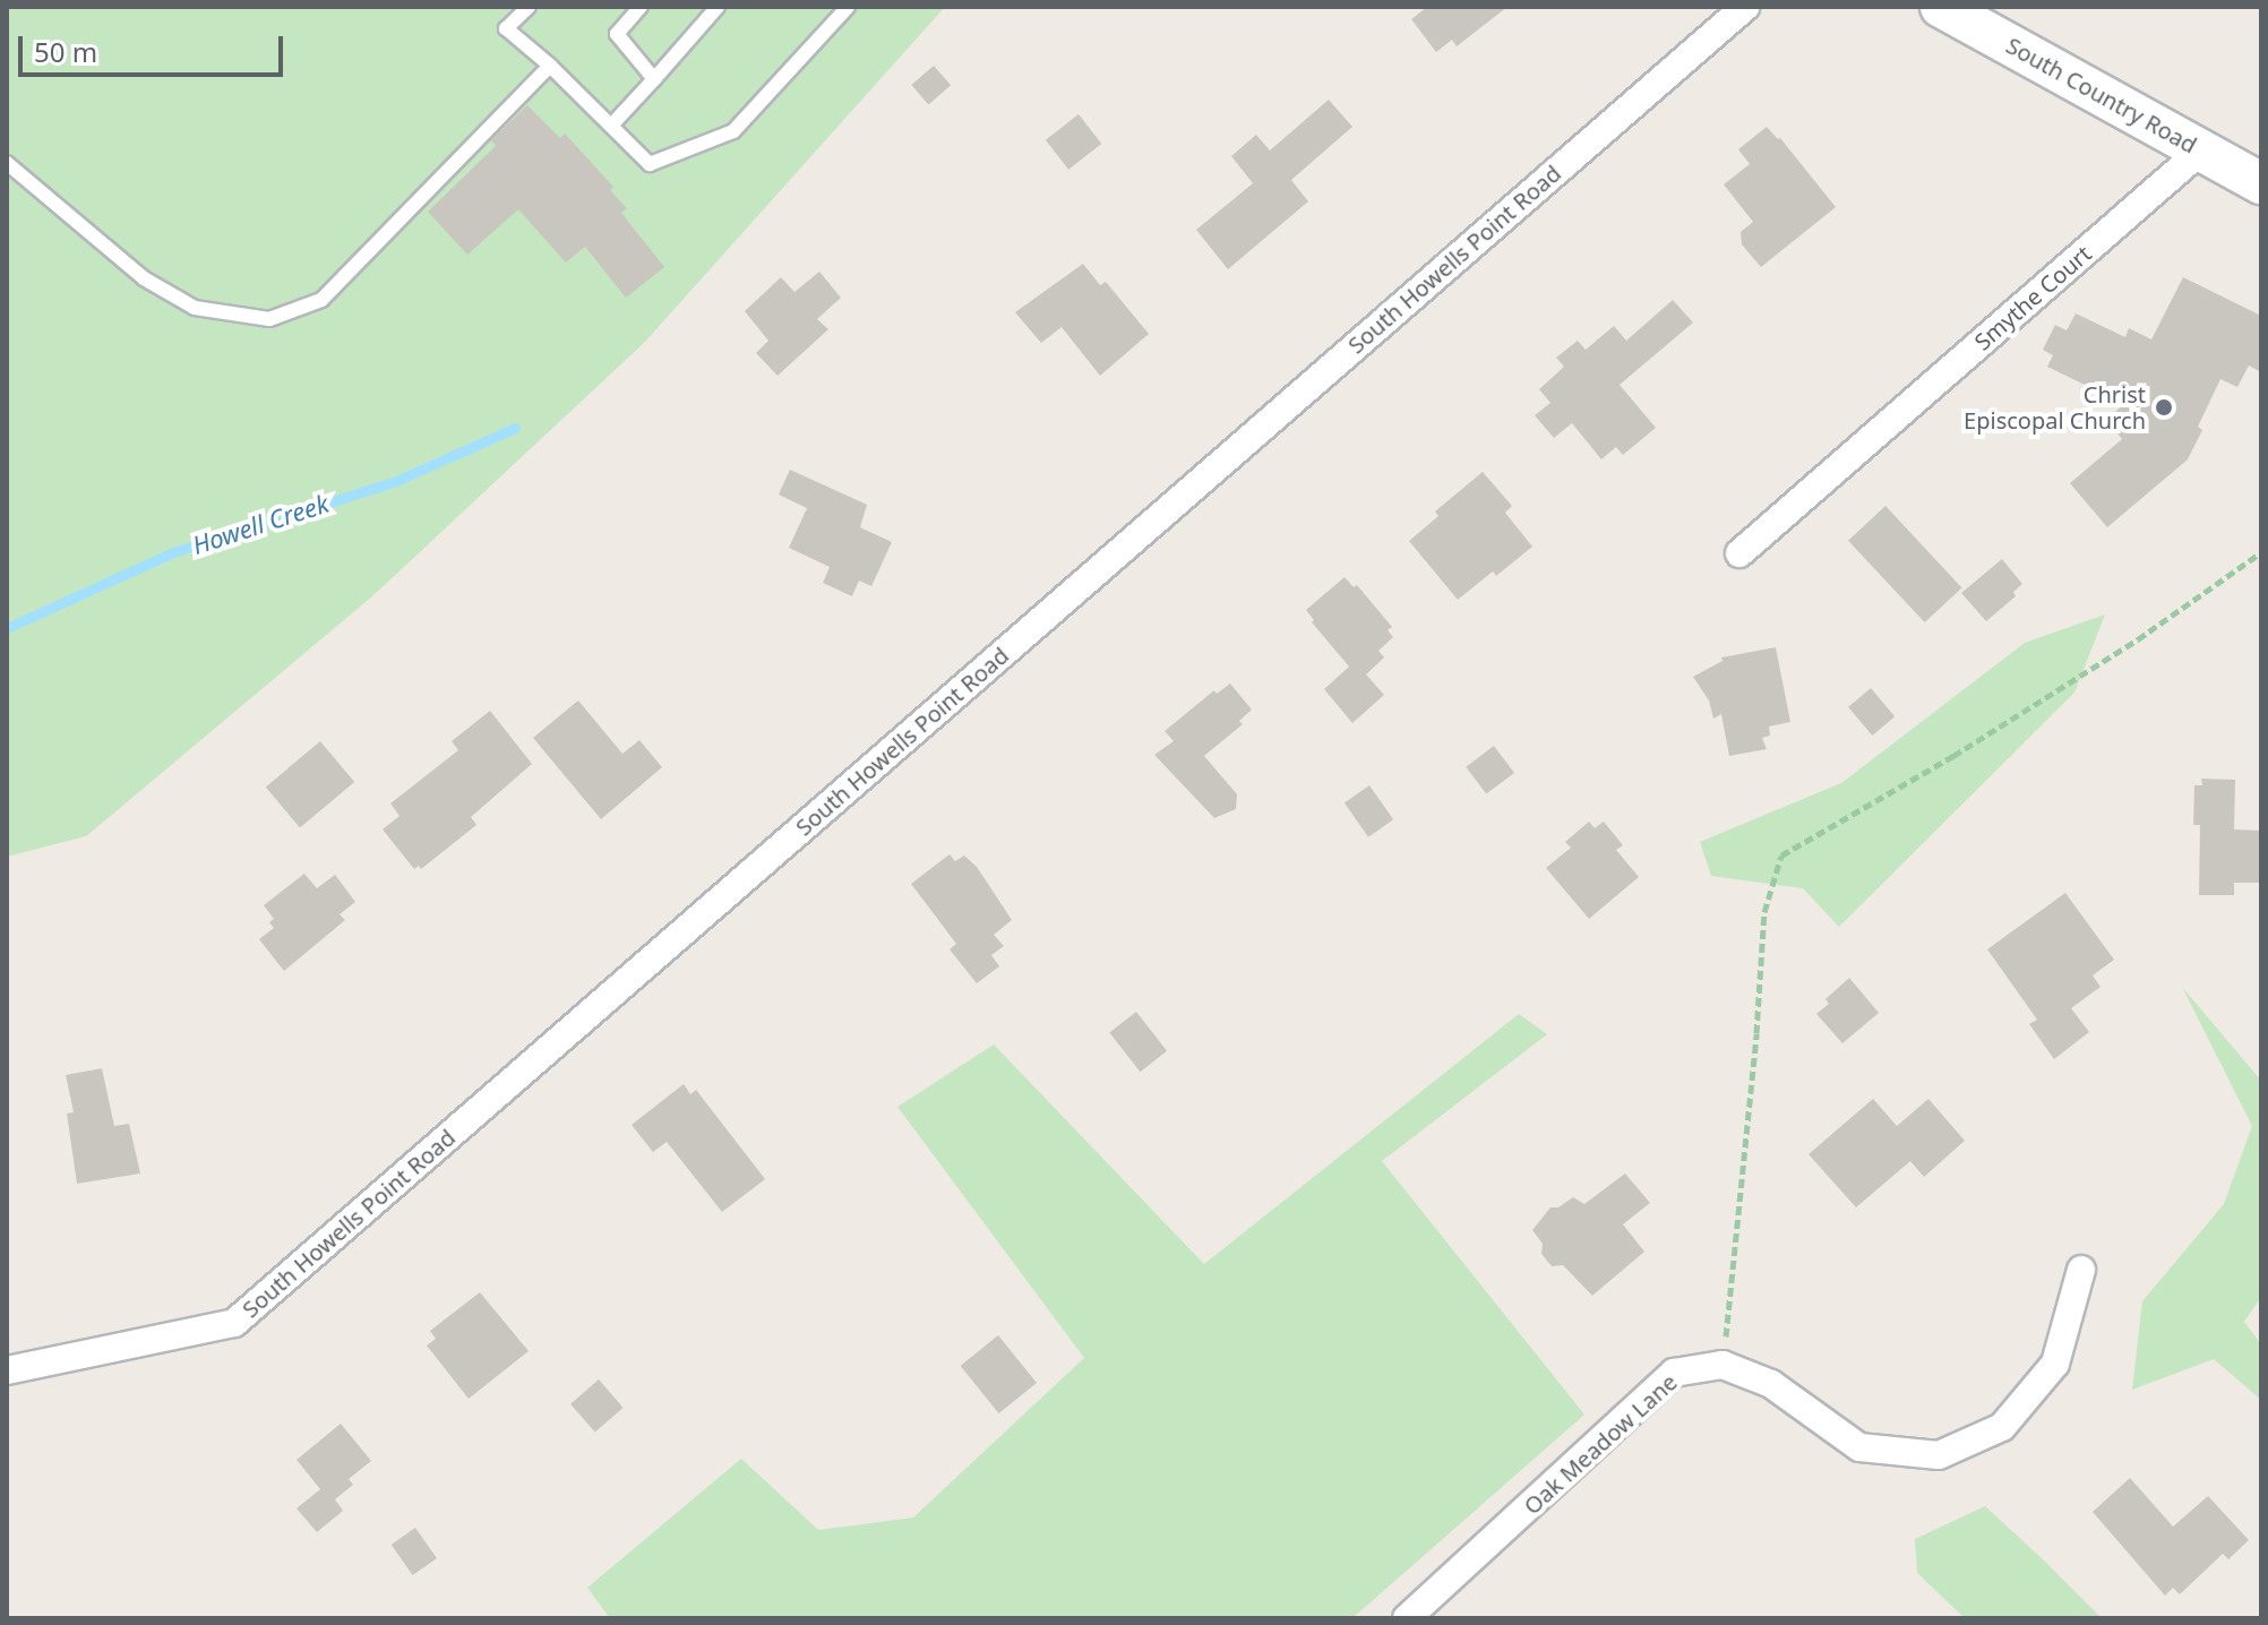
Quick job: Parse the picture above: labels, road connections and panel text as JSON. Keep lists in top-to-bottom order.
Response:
{
  "streets": {
    "main road": ["South Country Road"],
    "street": ["South Howells Point Road", "Smythe Court", "Oak Meadow Lane"]
  },
  "crossings": [
    ["South Country Road", "Smythe Court"]
  ],
  "water": ["Howell Creek"],
  "places": ["Christ Episcopal Church"],
  "scale_bar": "50 m"
}
